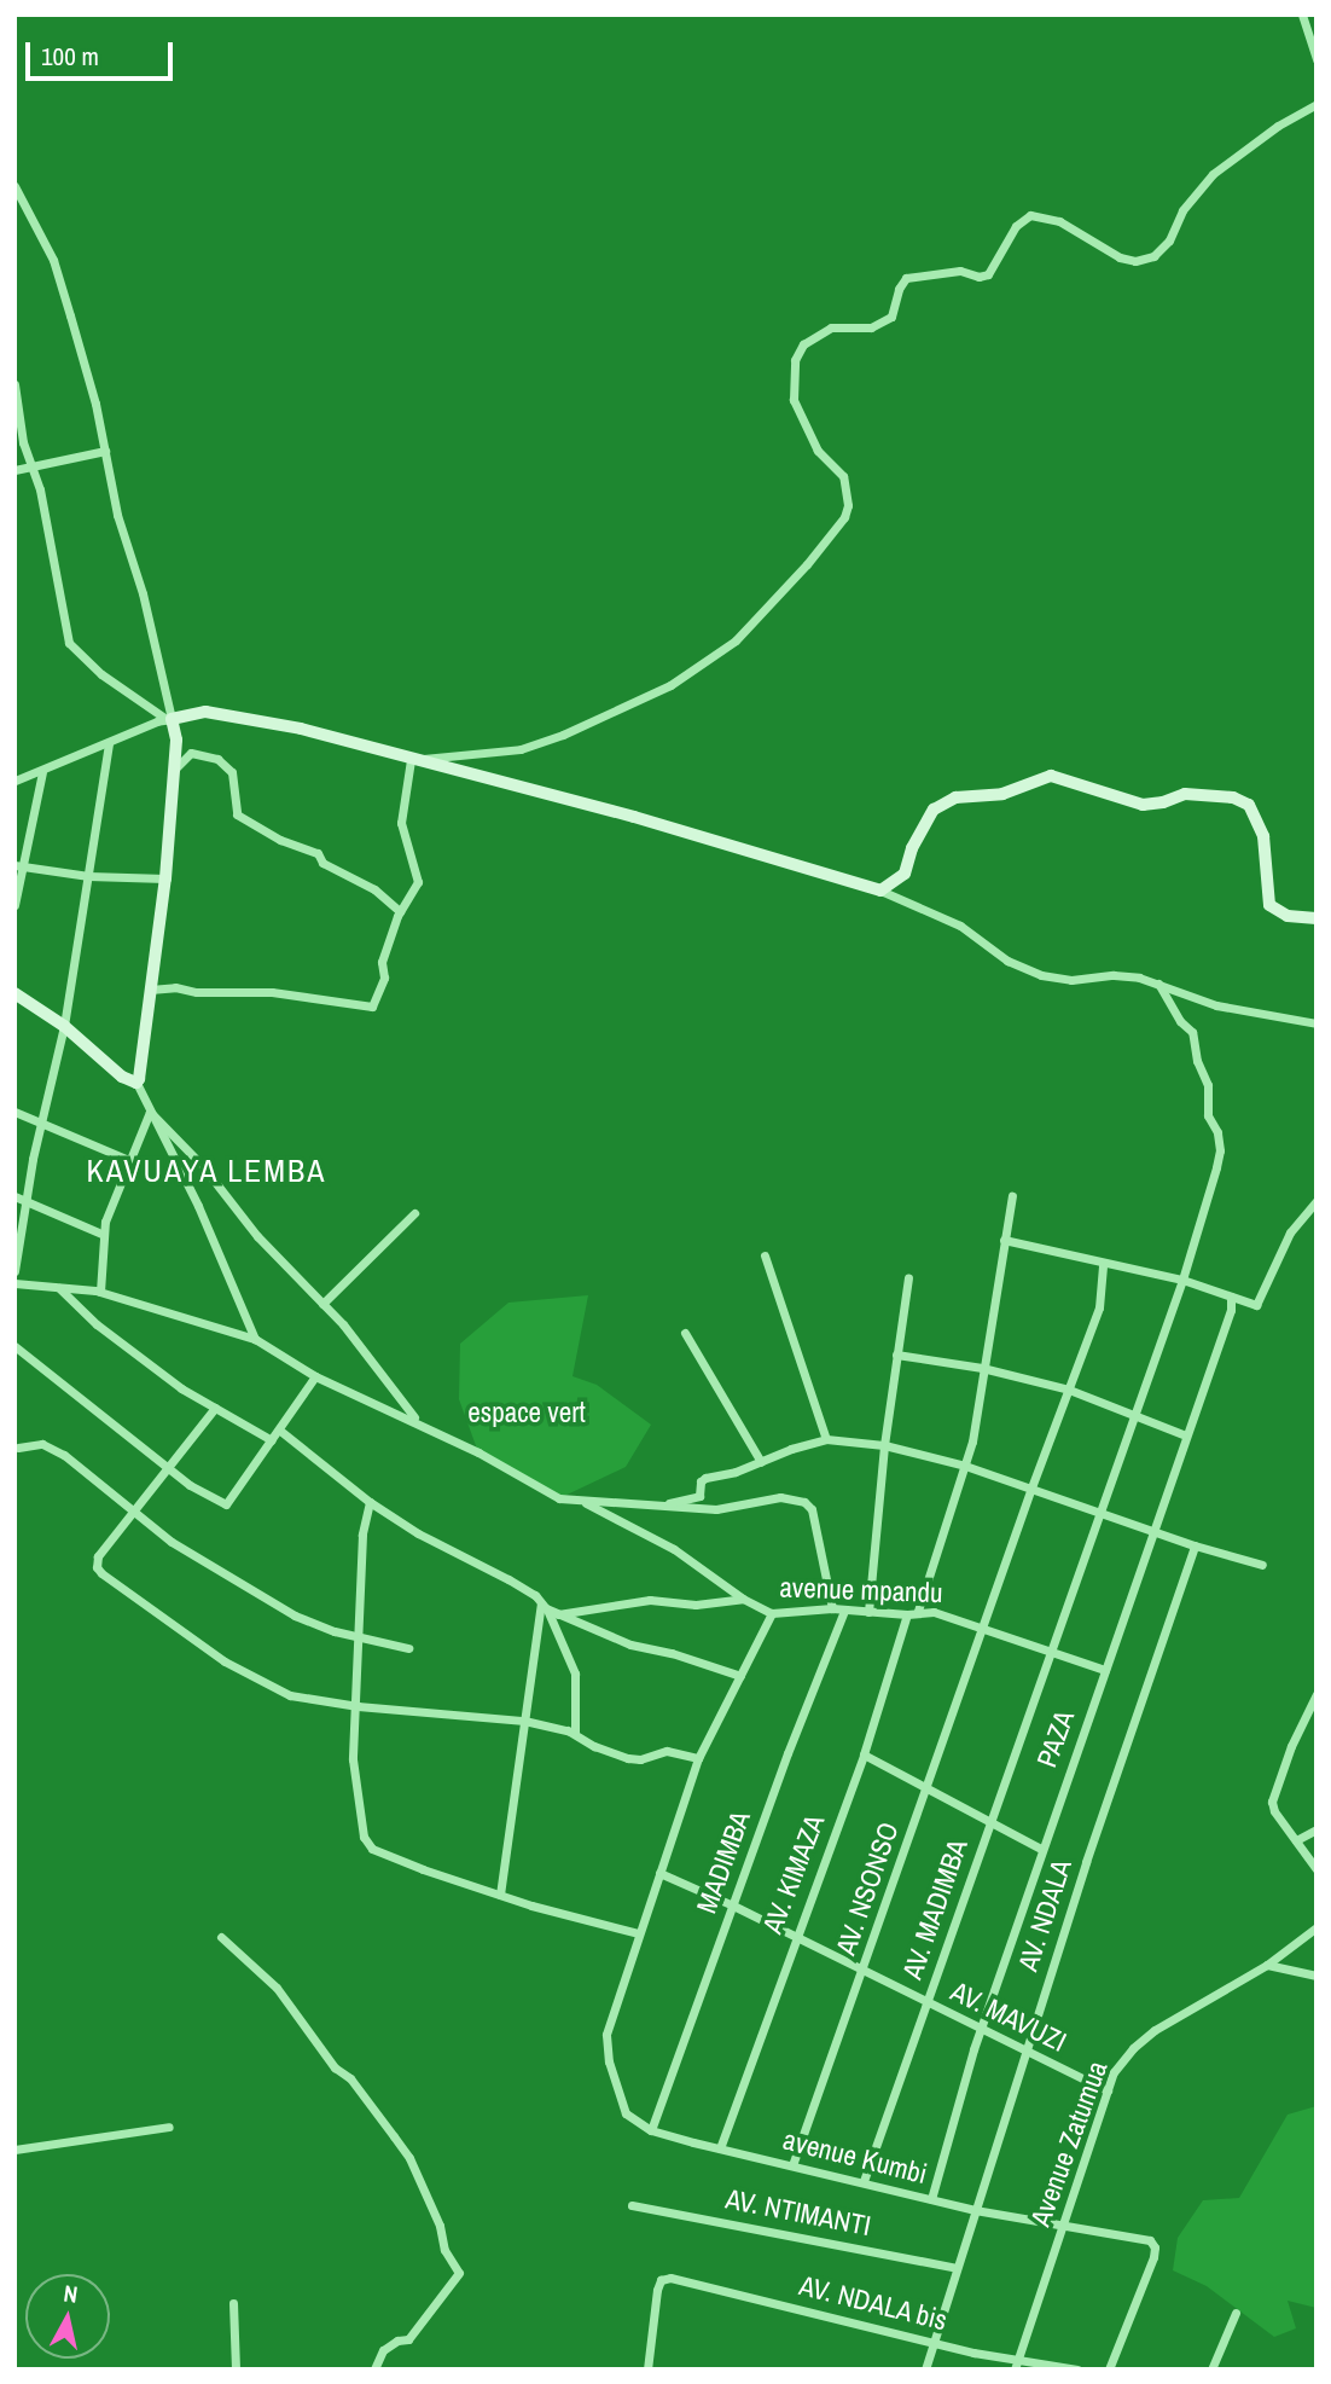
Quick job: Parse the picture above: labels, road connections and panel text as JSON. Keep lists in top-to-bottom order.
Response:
{
  "streets": {
    "street": [
      "avenue mpandu",
      "PAZA",
      "MADIMBA",
      "AV. KIMAZA",
      "AV. NSONSO",
      "AV. MADIMBA",
      "AV. NDALA",
      "AV. MAVUZI",
      "Avenue Zatumua",
      "avenue Kumbi",
      "AV. NTIMANTI",
      "AV. NDALA bis"
    ]
  },
  "crossings": [
    ["avenue mpandu", "PAZA"],
    ["avenue mpandu", "MADIMBA"],
    ["avenue mpandu", "AV. KIMAZA"],
    ["avenue mpandu", "AV. NSONSO"],
    ["avenue mpandu", "AV. MADIMBA"],
    ["PAZA", "AV. MAVUZI"],
    ["PAZA", "avenue Kumbi"],
    ["MADIMBA", "AV. MAVUZI"],
    ["MADIMBA", "avenue Kumbi"],
    ["AV. KIMAZA", "AV. MAVUZI"],
    ["AV. KIMAZA", "avenue Kumbi"],
    ["AV. NSONSO", "AV. MAVUZI"],
    ["AV. NSONSO", "avenue Kumbi"],
    ["AV. MADIMBA", "AV. MAVUZI"],
    ["AV. MADIMBA", "avenue Kumbi"],
    ["AV. NDALA", "AV. MAVUZI"],
    ["AV. NDALA", "avenue Kumbi"],
    ["AV. NDALA", "AV. NTIMANTI"],
    ["AV. NDALA", "AV. NDALA bis"],
    ["AV. MAVUZI", "Avenue Zatumua"],
    ["Avenue Zatumua", "avenue Kumbi"],
    ["Avenue Zatumua", "AV. NDALA bis"]
  ],
  "districts": ["KAVUAYA LEMBA"],
  "parks": ["espace vert"],
  "scale_bar": "100 m",
  "north": "top"
}
